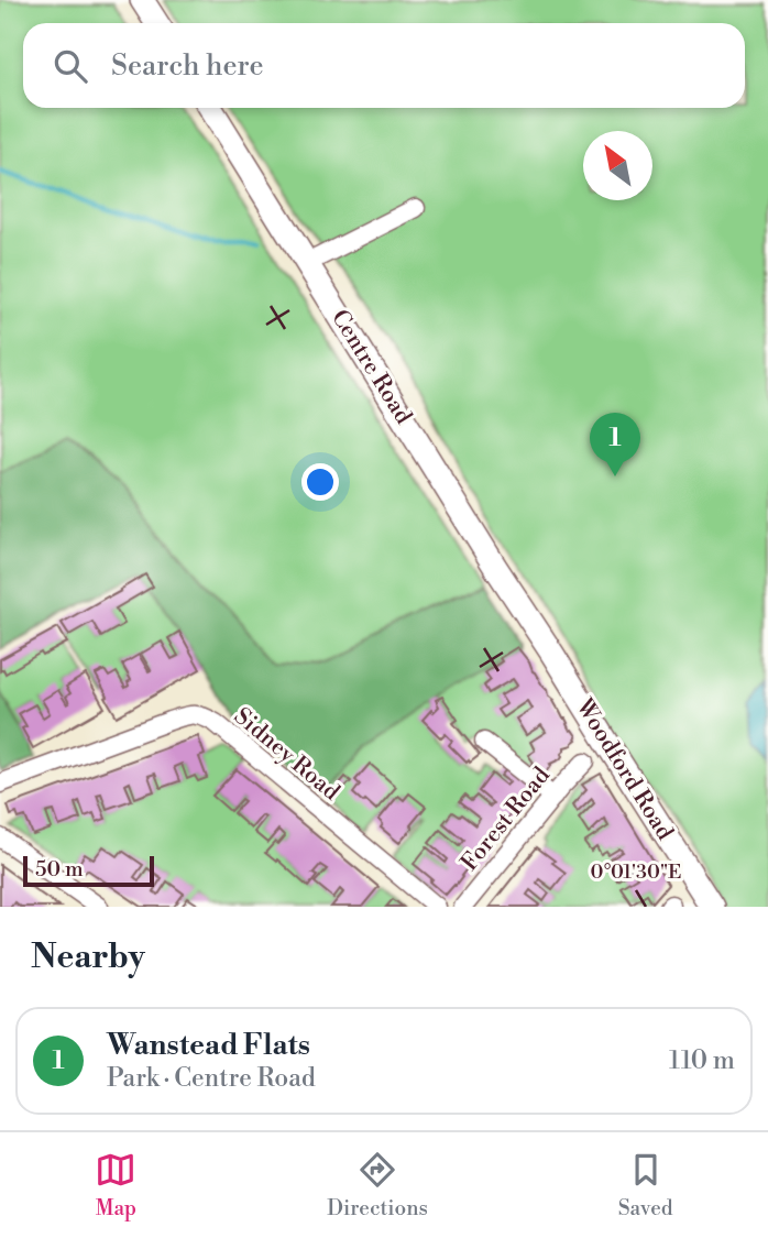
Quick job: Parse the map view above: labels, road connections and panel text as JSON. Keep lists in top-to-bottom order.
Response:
{
  "streets": {
    "main road": ["Centre Road", "Woodford Road"],
    "street": ["Sidney Road", "Forest Road"]
  },
  "crossings": [
    ["Centre Road", "Woodford Road"]
  ],
  "scale_bar": "50 m",
  "north": "top left",
  "page": {
    "search": "Search here",
    "pins": "1",
    "scale": "50 m",
    "heading": "Nearby",
    "list": [
      {
        "mark": "1",
        "name": "Wanstead Flats",
        "note": "Park · Centre Road",
        "value": "110 m"
      }
    ],
    "nav": ["Map", "Directions", "Saved"]
  },
  "coordinates": ["0°01'30\"E"]
}
